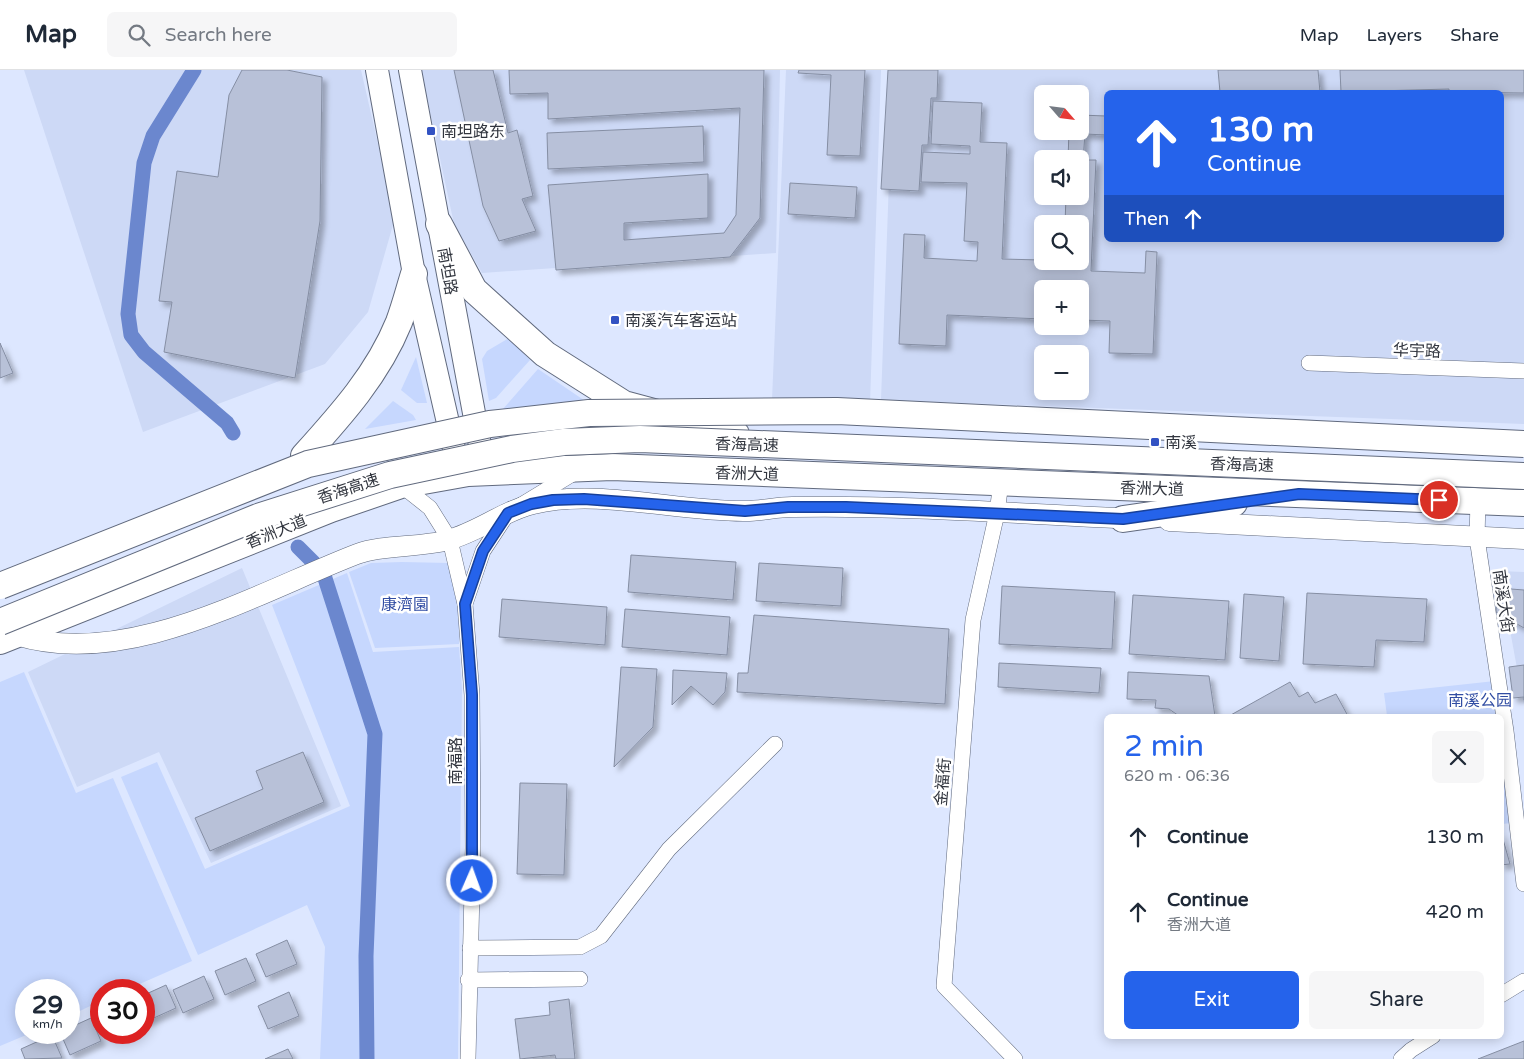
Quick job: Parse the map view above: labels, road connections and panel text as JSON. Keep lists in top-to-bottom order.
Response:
{
  "streets": {
    "highway": ["香海高速", "香洲大道"],
    "main road": ["南坦路"],
    "street": [
      "华宇路",
      "南溪大街",
      "南福路",
      "金福街"
    ]
  },
  "crossings": [
    ["南坦路", "香洲大道"],
    ["香海高速", "香洲大道"],
    ["香洲大道", "南溪大街"],
    ["香洲大道", "南福路"],
    ["香洲大道", "金福街"]
  ],
  "parks": ["康濟園", "南溪公园"],
  "places": {
    "transit": ["南坦路东", "南溪汽车客运站", "南溪"]
  },
  "north": "bottom right",
  "page": {
    "header": "Map",
    "search": "Search here",
    "nav": ["Map", "Layers", "Share"],
    "map_buttons": ["+", "−"],
    "turn": ["130 m", "Continue"],
    "then": "Then",
    "heading": ["2 min", "620 m · 06:36"],
    "list": [
      {
        "name": "Continue",
        "value": "130 m"
      },
      {
        "name": "Continue",
        "note": "香洲大道",
        "value": "420 m"
      }
    ],
    "buttons": ["Exit", "Share"],
    "speed": "29 km/h",
    "limit": "30"
  }
}
